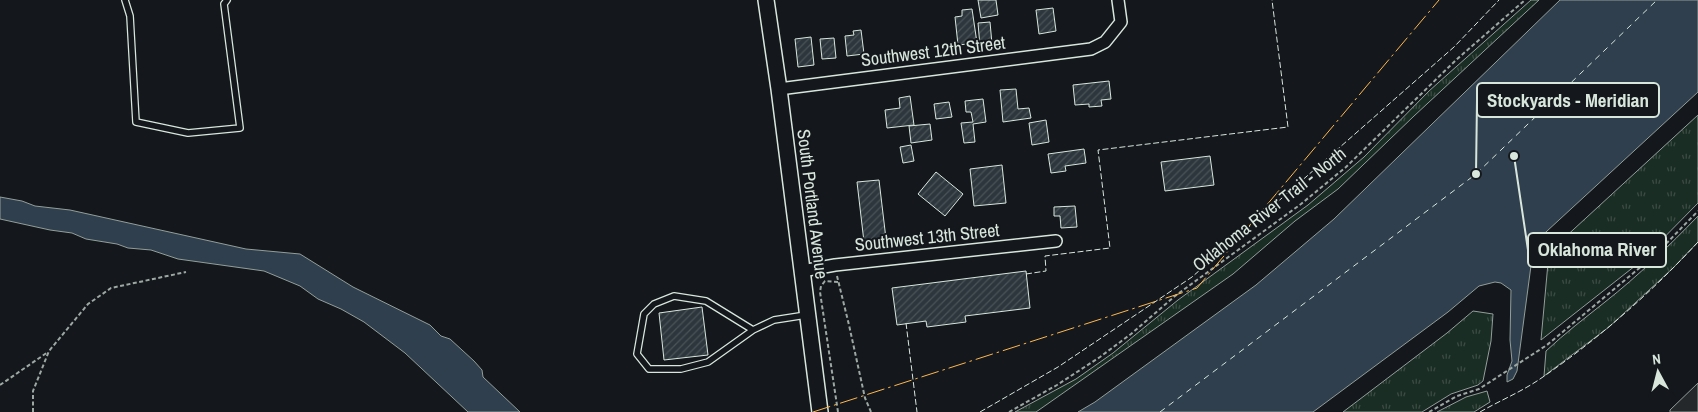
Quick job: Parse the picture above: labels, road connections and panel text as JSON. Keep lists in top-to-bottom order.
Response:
{
  "streets": {
    "main road": ["South Portland Avenue"],
    "street": ["Southwest 12th Street", "Southwest 13th Street"],
    "path": ["Oklahoma River Trail - North"]
  },
  "crossings": [
    ["Southwest 12th Street", "South Portland Avenue"],
    ["South Portland Avenue", "Southwest 13th Street"]
  ],
  "places": ["Oklahoma River", "Stockyards - Meridian"],
  "north": "top"
}
